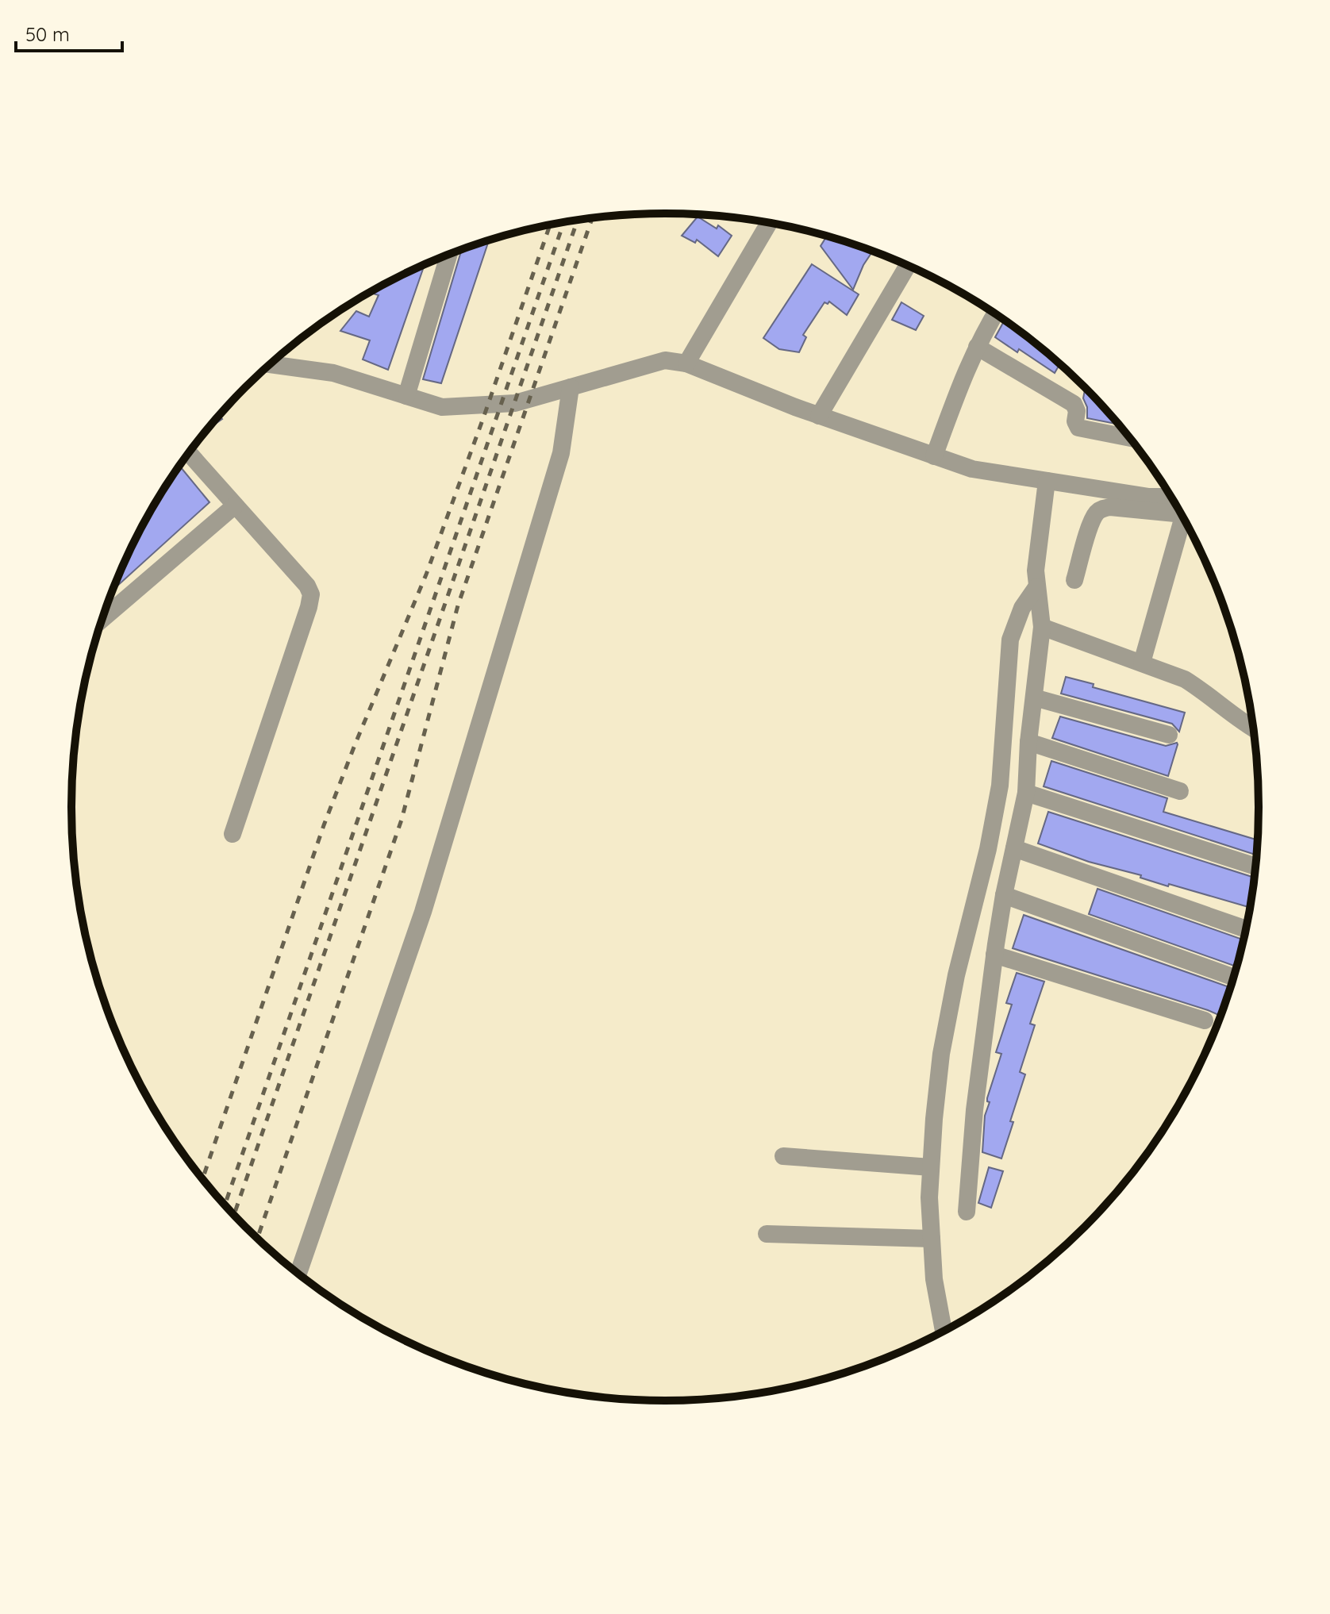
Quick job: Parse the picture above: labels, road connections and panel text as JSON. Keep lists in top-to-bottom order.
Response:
{
  "scale_bar": "50 m"
}
